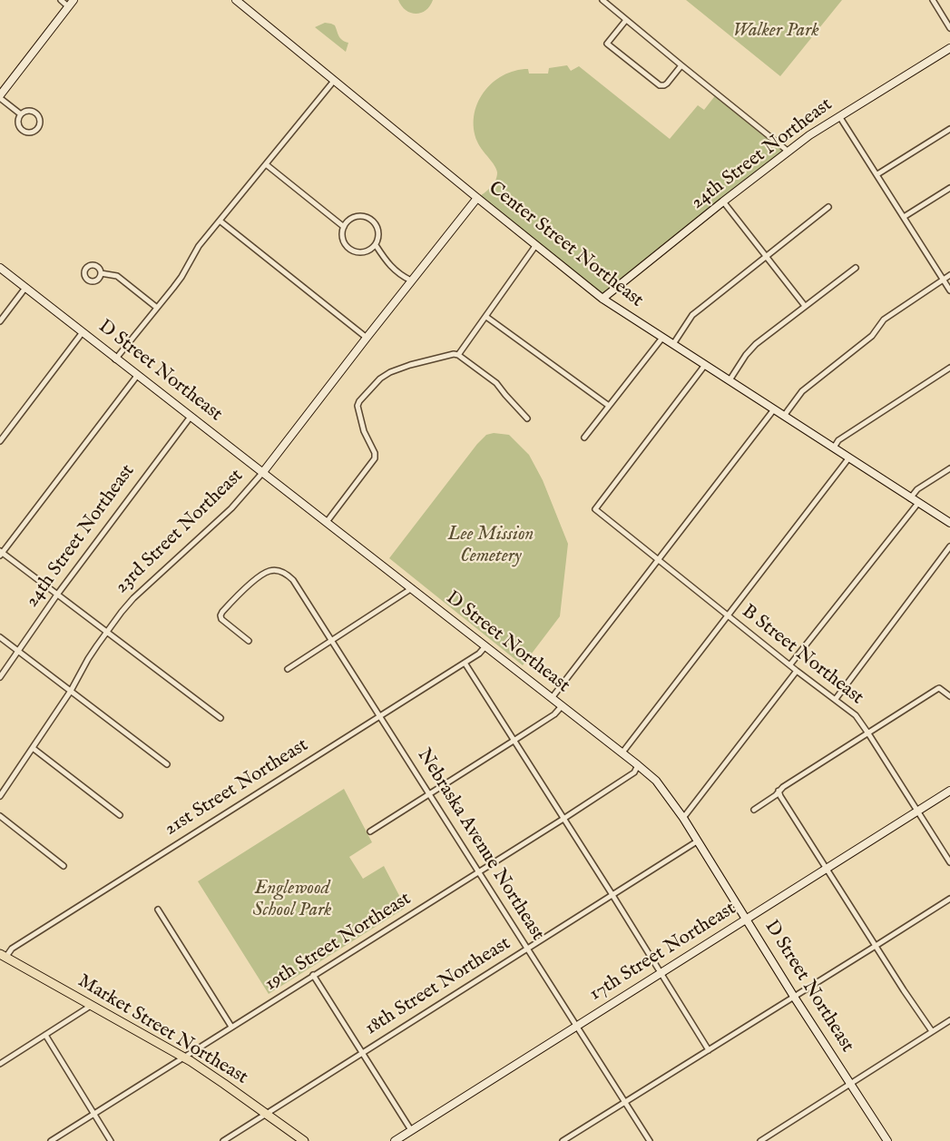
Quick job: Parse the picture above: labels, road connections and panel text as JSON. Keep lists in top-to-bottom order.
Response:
{
  "streets": {
    "main road": ["Market Street Northeast"],
    "street": [
      "24th Street Northeast",
      "Center Street Northeast",
      "D Street Northeast",
      "23rd Street Northeast",
      "B Street Northeast",
      "21st Street Northeast",
      "Nebraska Avenue Northeast",
      "19th Street Northeast",
      "17th Street Northeast",
      "18th Street Northeast"
    ]
  },
  "crossings": [
    ["24th Street Northeast", "Center Street Northeast"],
    ["24th Street Northeast", "D Street Northeast"],
    ["Center Street Northeast", "23rd Street Northeast"],
    ["Center Street Northeast", "B Street Northeast"],
    ["D Street Northeast", "23rd Street Northeast"],
    ["D Street Northeast", "21st Street Northeast"],
    ["D Street Northeast", "19th Street Northeast"],
    ["D Street Northeast", "17th Street Northeast"],
    ["D Street Northeast", "18th Street Northeast"],
    ["B Street Northeast", "17th Street Northeast"],
    ["21st Street Northeast", "Nebraska Avenue Northeast"],
    ["21st Street Northeast", "Market Street Northeast"],
    ["Nebraska Avenue Northeast", "19th Street Northeast"],
    ["Nebraska Avenue Northeast", "17th Street Northeast"],
    ["Nebraska Avenue Northeast", "18th Street Northeast"],
    ["19th Street Northeast", "Market Street Northeast"],
    ["18th Street Northeast", "Market Street Northeast"]
  ],
  "parks": ["Walker Park", "Lee Mission Cemetery", "Englewood School Park"]
}
